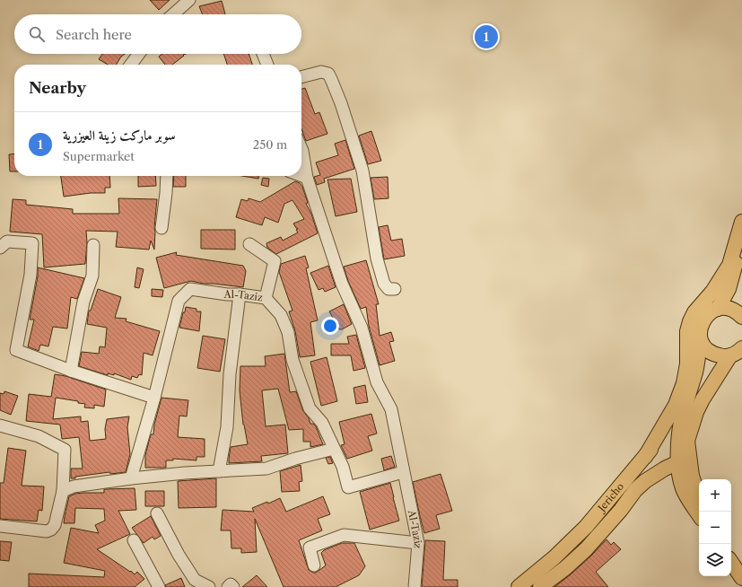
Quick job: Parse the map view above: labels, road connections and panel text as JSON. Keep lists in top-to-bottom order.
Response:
{
  "streets": {
    "main road": ["Jericho"],
    "street": ["Al-Taziz"]
  },
  "page": {
    "search": "Search here",
    "pins": "1",
    "heading": "Nearby",
    "list": [
      {
        "mark": "1",
        "name": "سوبر ماركت زينة العيزرية",
        "note": "Supermarket",
        "value": "250 m"
      }
    ],
    "map_buttons": ["+", "−"]
  }
}
